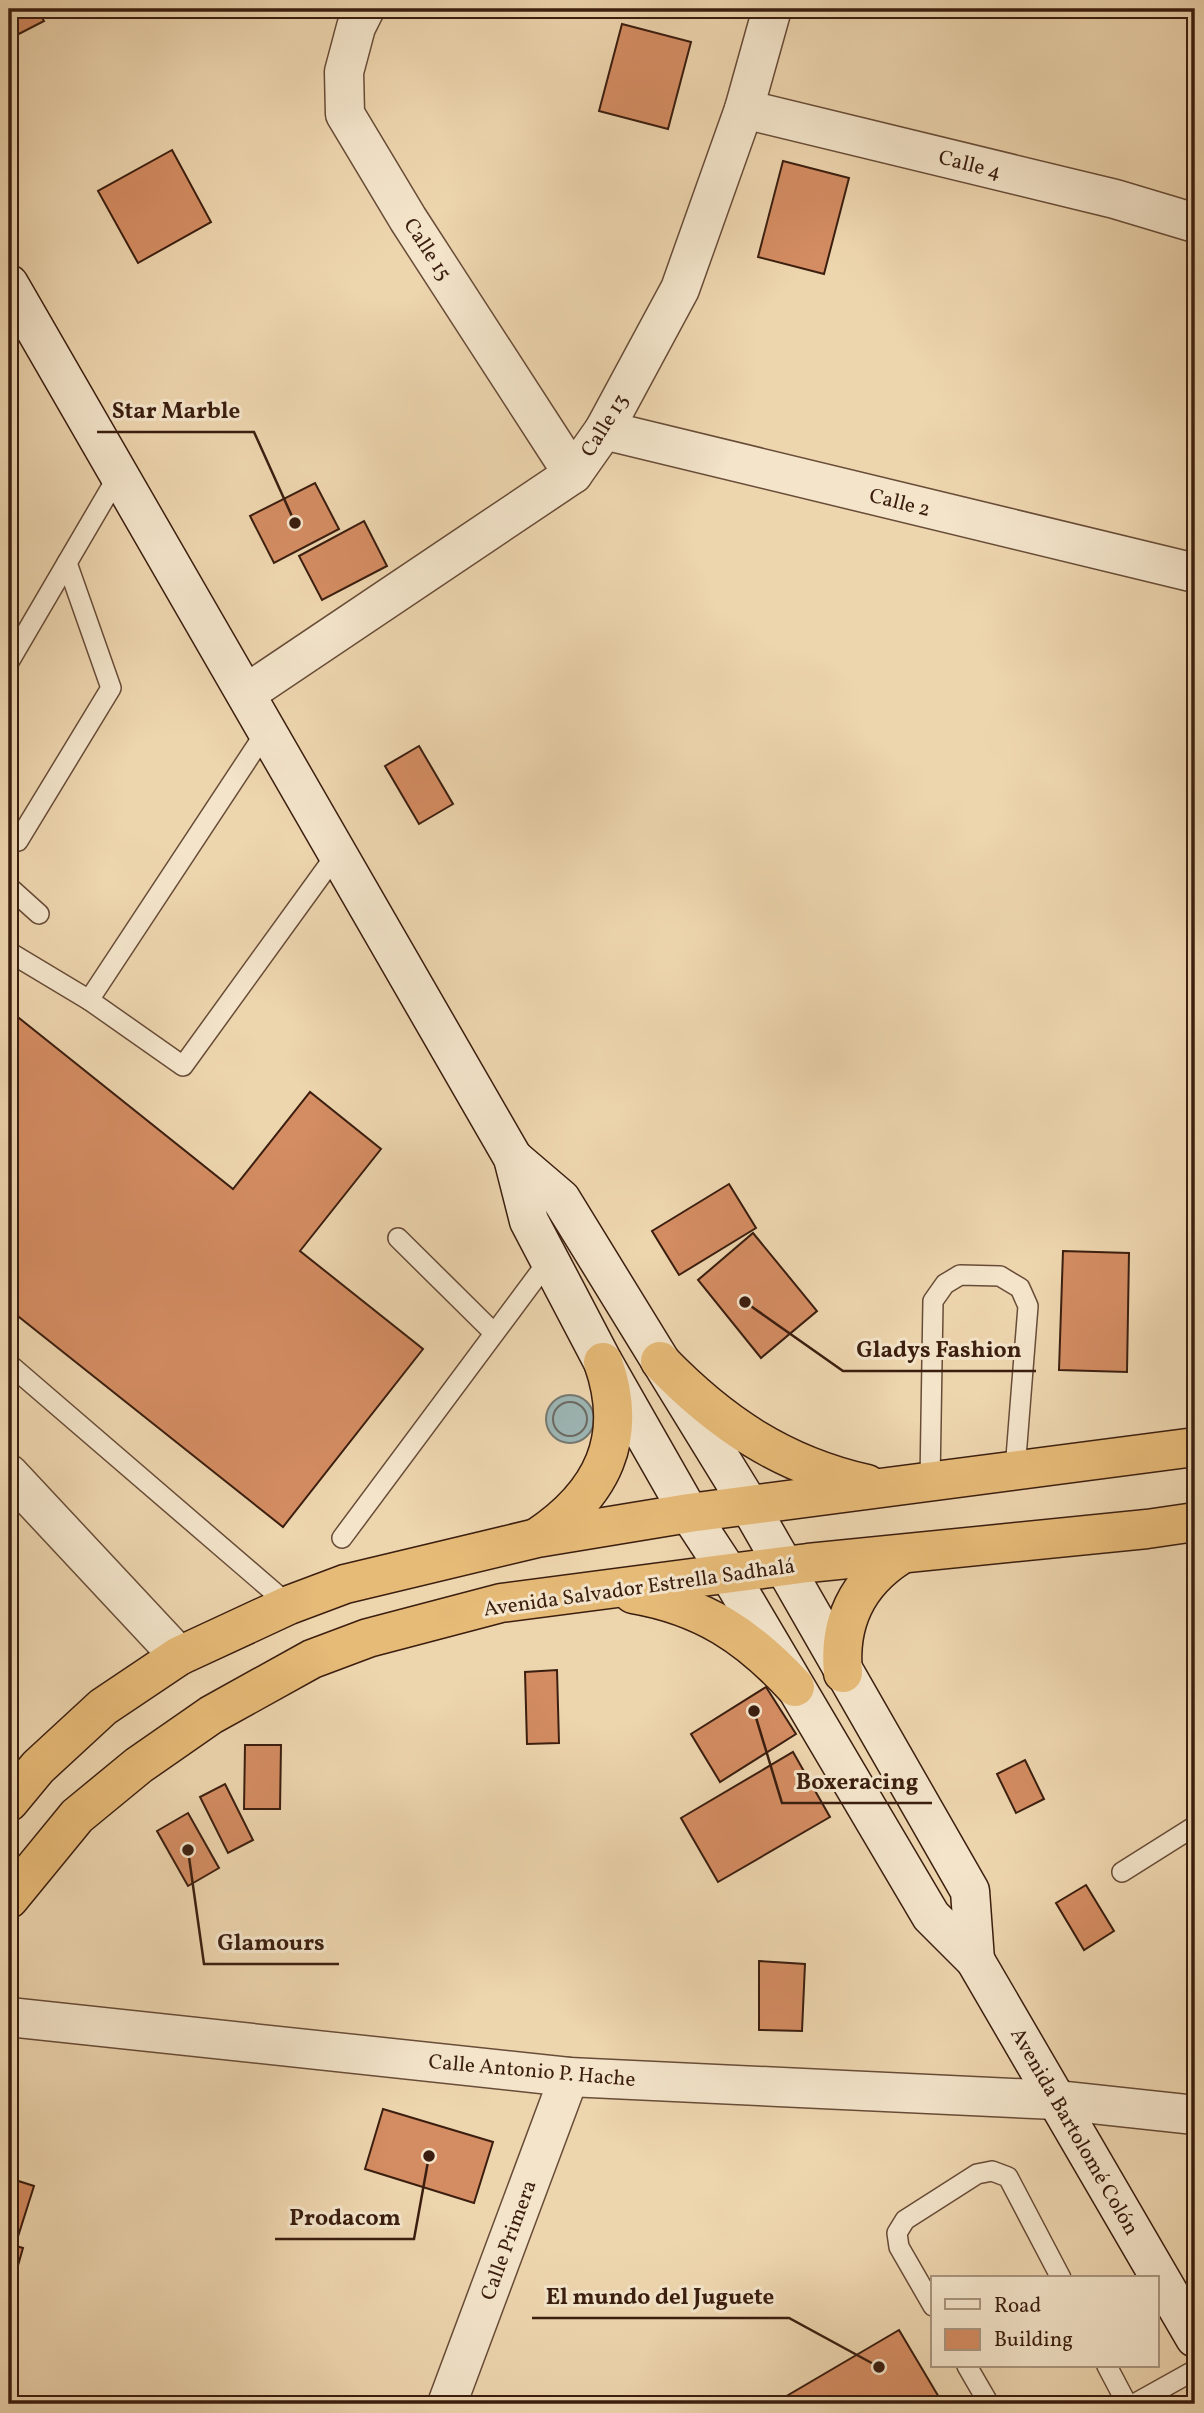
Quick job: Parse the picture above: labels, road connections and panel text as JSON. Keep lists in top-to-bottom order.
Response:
{
  "streets": {
    "highway": ["Avenida Salvador Estrella Sadhalá"],
    "street": [
      "Calle 4",
      "Calle 15",
      "Calle 13",
      "Calle 2",
      "Calle Antonio P. Hache",
      "Avenida Bartolomé Colón",
      "Calle Primera"
    ]
  },
  "crossings": [
    ["Calle 4", "Calle 13"],
    ["Calle 15", "Calle 13"],
    ["Calle 13", "Calle 2"],
    ["Avenida Salvador Estrella Sadhalá", "Avenida Bartolomé Colón"],
    ["Calle Antonio P. Hache", "Avenida Bartolomé Colón"],
    ["Calle Antonio P. Hache", "Calle Primera"]
  ],
  "places": [
    "Star Marble",
    "Gladys Fashion",
    "Boxeracing",
    "Glamours",
    "Prodacom",
    "El mundo del Juguete"
  ],
  "legend": ["Road", "Building"]
}
